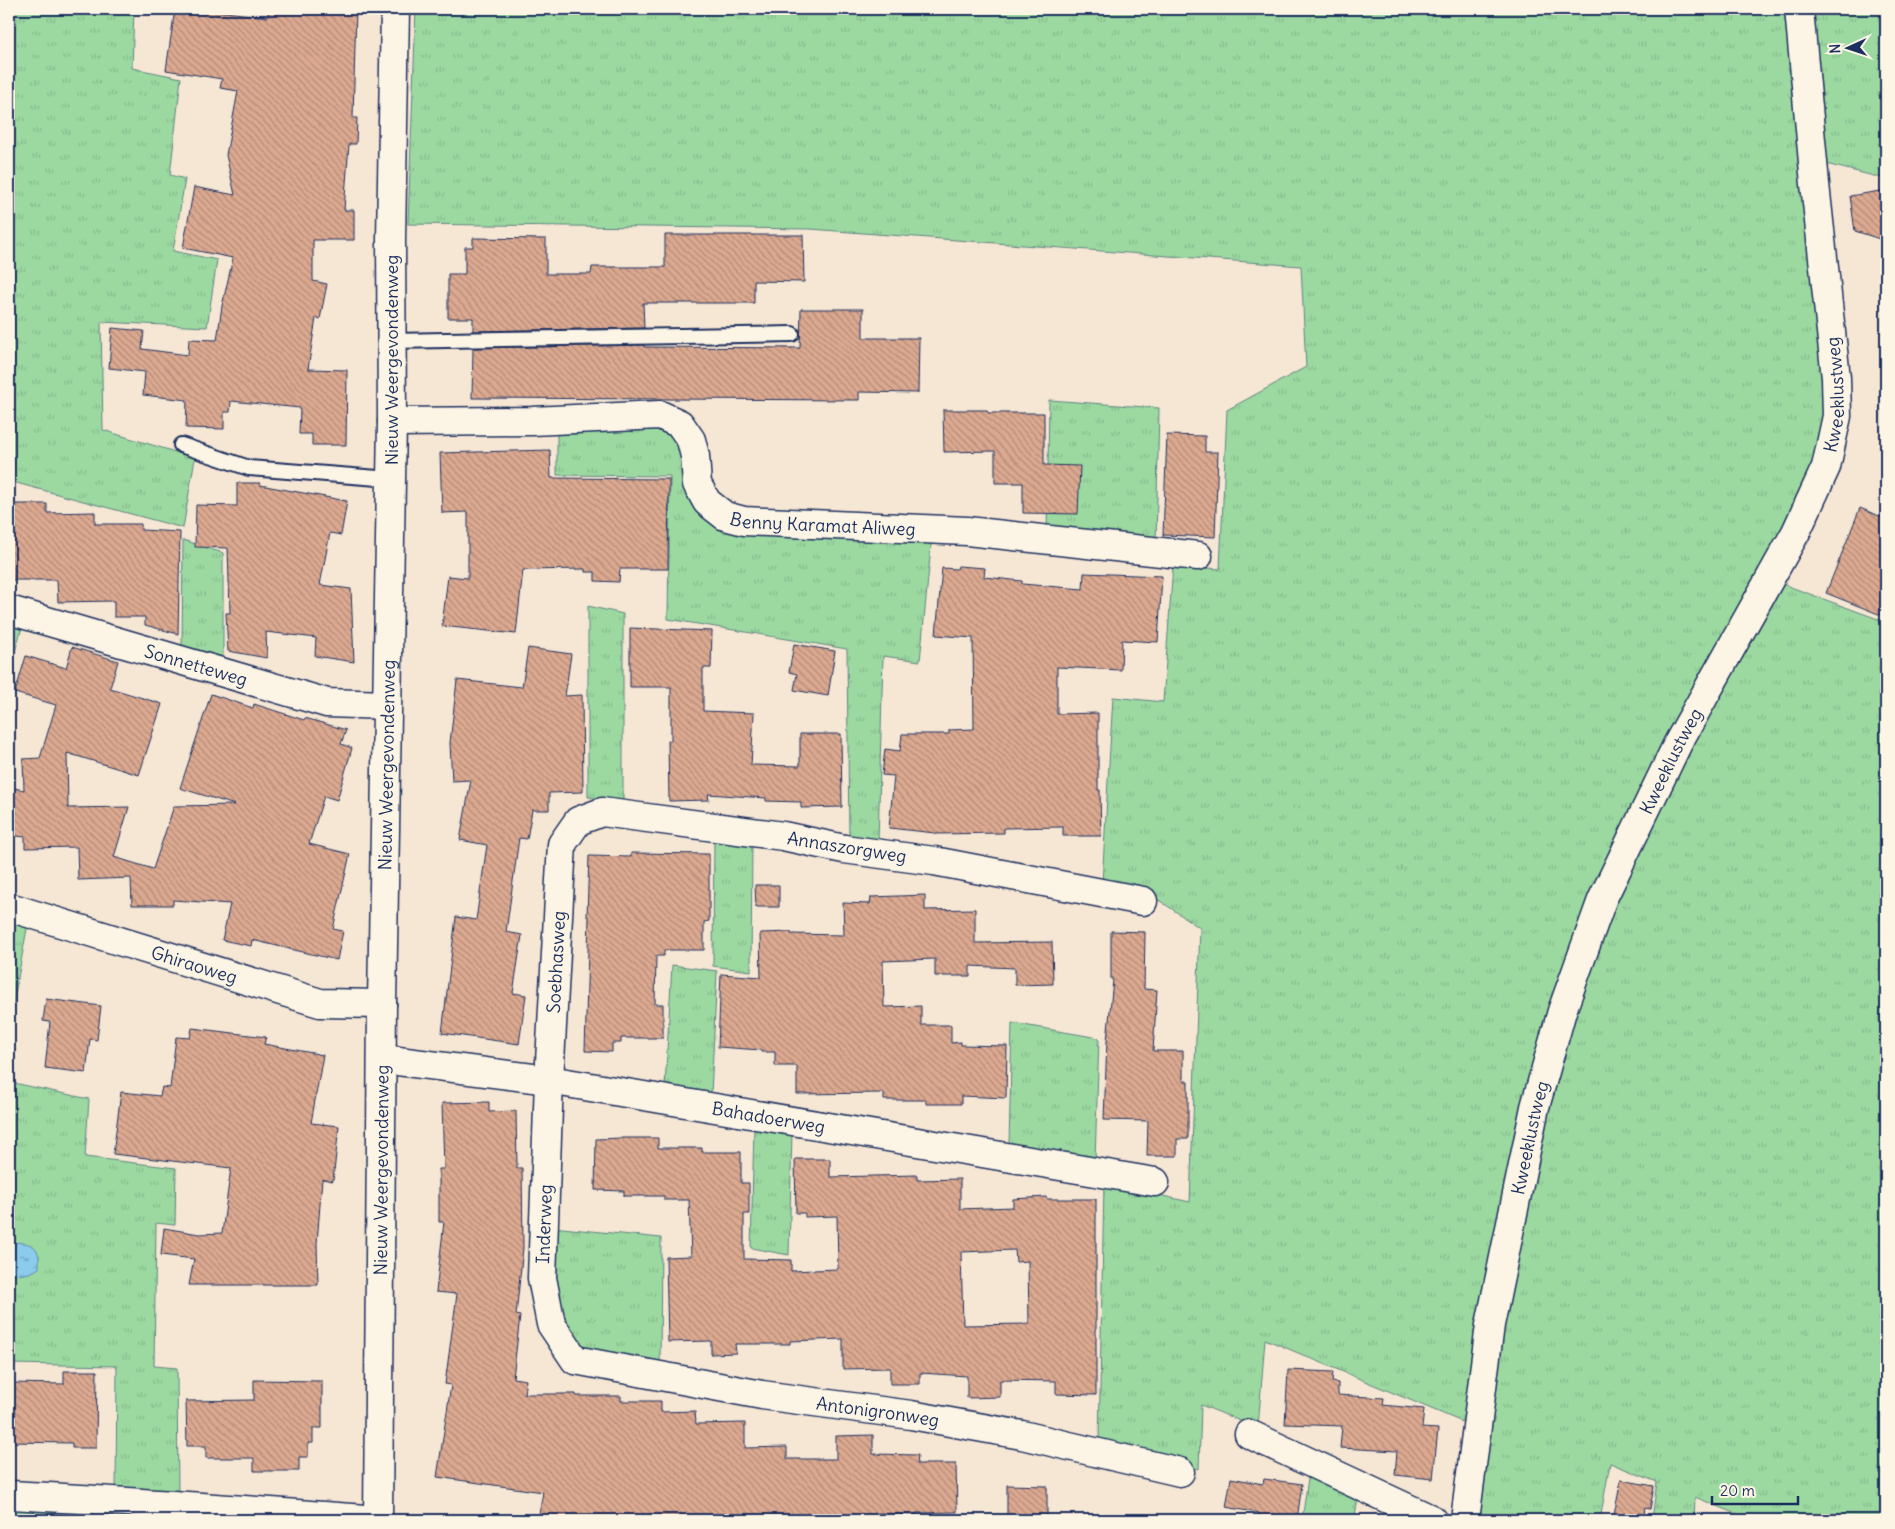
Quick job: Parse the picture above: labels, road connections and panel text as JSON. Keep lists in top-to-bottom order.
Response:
{
  "streets": {
    "street": [
      "Nieuw Weergevondenweg",
      "Kweeklustweg",
      "Benny Karamat Aliweg",
      "Sonnetteweg",
      "Annaszorgweg",
      "Soebhasweg",
      "Ghiraoweg",
      "Bahadoerweg",
      "Inderweg",
      "Antonigronweg"
    ]
  },
  "crossings": [
    ["Nieuw Weergevondenweg", "Benny Karamat Aliweg"],
    ["Nieuw Weergevondenweg", "Sonnetteweg"],
    ["Nieuw Weergevondenweg", "Ghiraoweg"],
    ["Nieuw Weergevondenweg", "Bahadoerweg"],
    ["Annaszorgweg", "Soebhasweg"],
    ["Soebhasweg", "Bahadoerweg"],
    ["Soebhasweg", "Inderweg"],
    ["Bahadoerweg", "Inderweg"],
    ["Inderweg", "Antonigronweg"]
  ],
  "scale_bar": "20 m",
  "north": "left"
}
